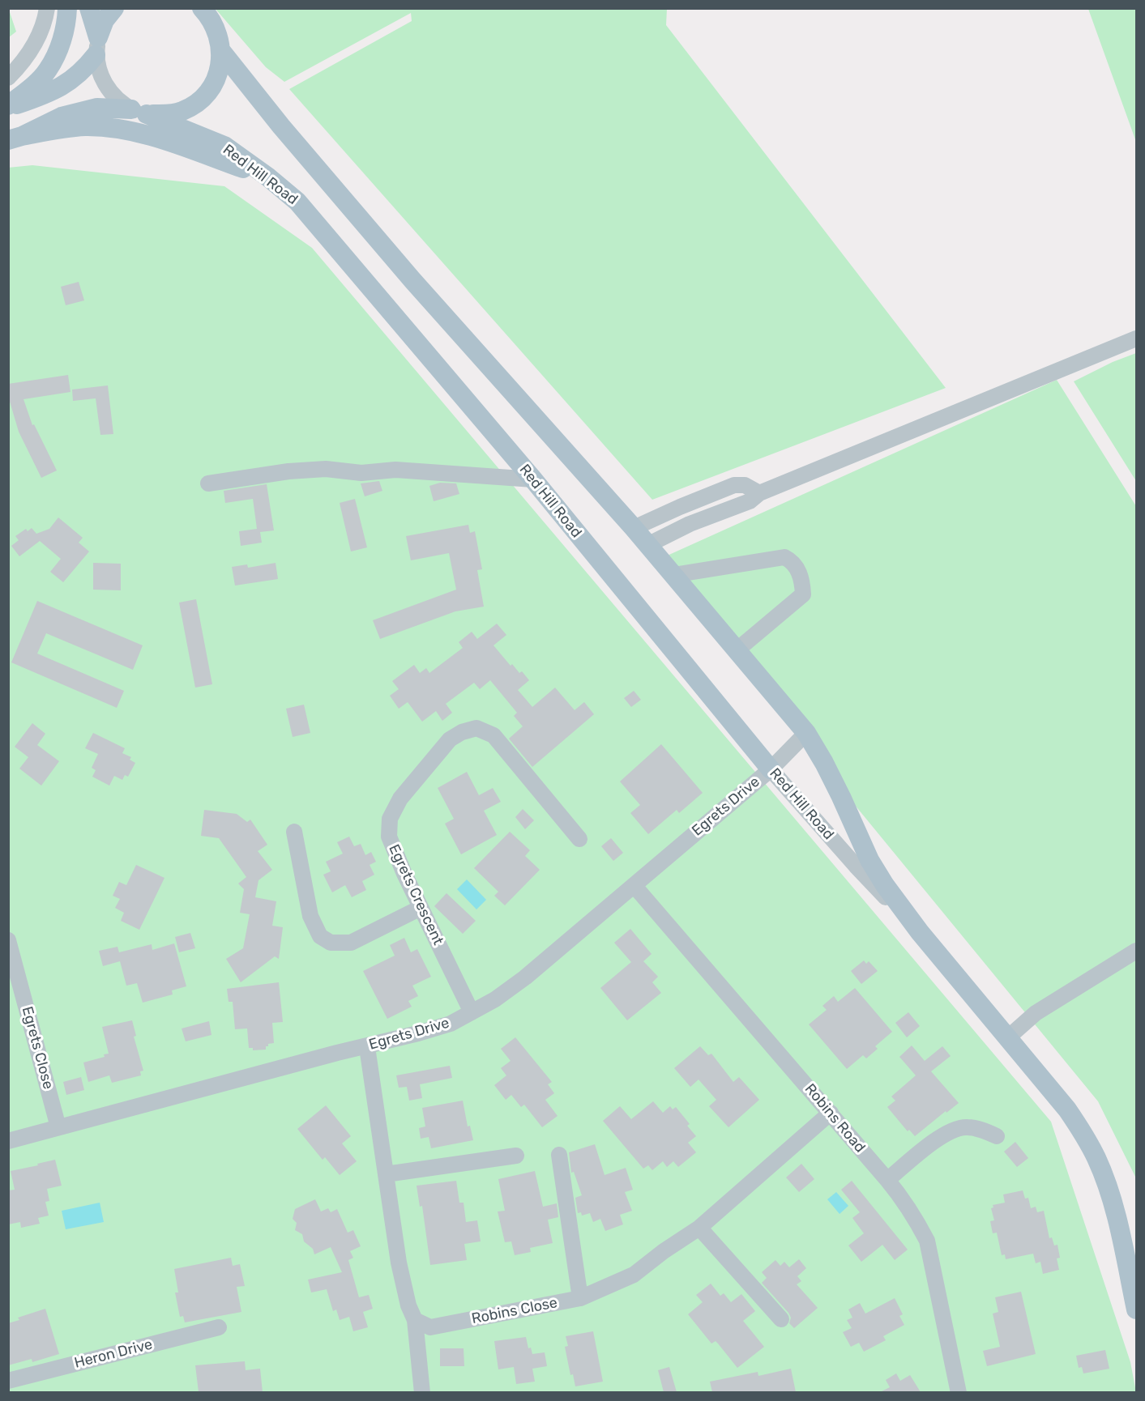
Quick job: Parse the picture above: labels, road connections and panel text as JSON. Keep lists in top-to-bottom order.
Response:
{
  "streets": {
    "main road": ["Red Hill Road"],
    "street": [
      "Egrets Drive",
      "Egrets Crescent",
      "Egrets Close",
      "Robins Road",
      "Robins Close",
      "Heron Drive"
    ]
  },
  "crossings": [
    ["Red Hill Road", "Egrets Drive"],
    ["Egrets Drive", "Egrets Crescent"],
    ["Egrets Drive", "Egrets Close"],
    ["Egrets Drive", "Robins Road"],
    ["Robins Road", "Robins Close"]
  ]
}
